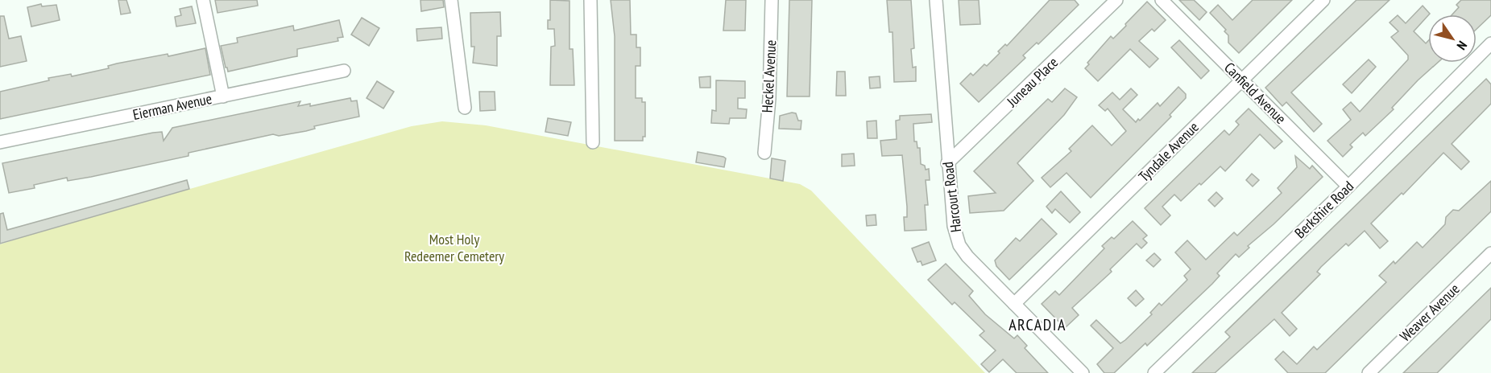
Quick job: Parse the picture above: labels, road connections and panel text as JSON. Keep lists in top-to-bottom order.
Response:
{
  "streets": {
    "street": [
      "Heckel Avenue",
      "Juneau Place",
      "Canfield Avenue",
      "Eierman Avenue",
      "Tyndale Avenue",
      "Harcourt Road",
      "Berkshire Road",
      "Weaver Avenue"
    ]
  },
  "crossings": [
    ["Juneau Place", "Harcourt Road"],
    ["Canfield Avenue", "Tyndale Avenue"],
    ["Canfield Avenue", "Berkshire Road"],
    ["Tyndale Avenue", "Harcourt Road"]
  ],
  "districts": ["ARCADIA"],
  "parks": ["Most Holy Redeemer Cemetery"],
  "north": "bottom right"
}
